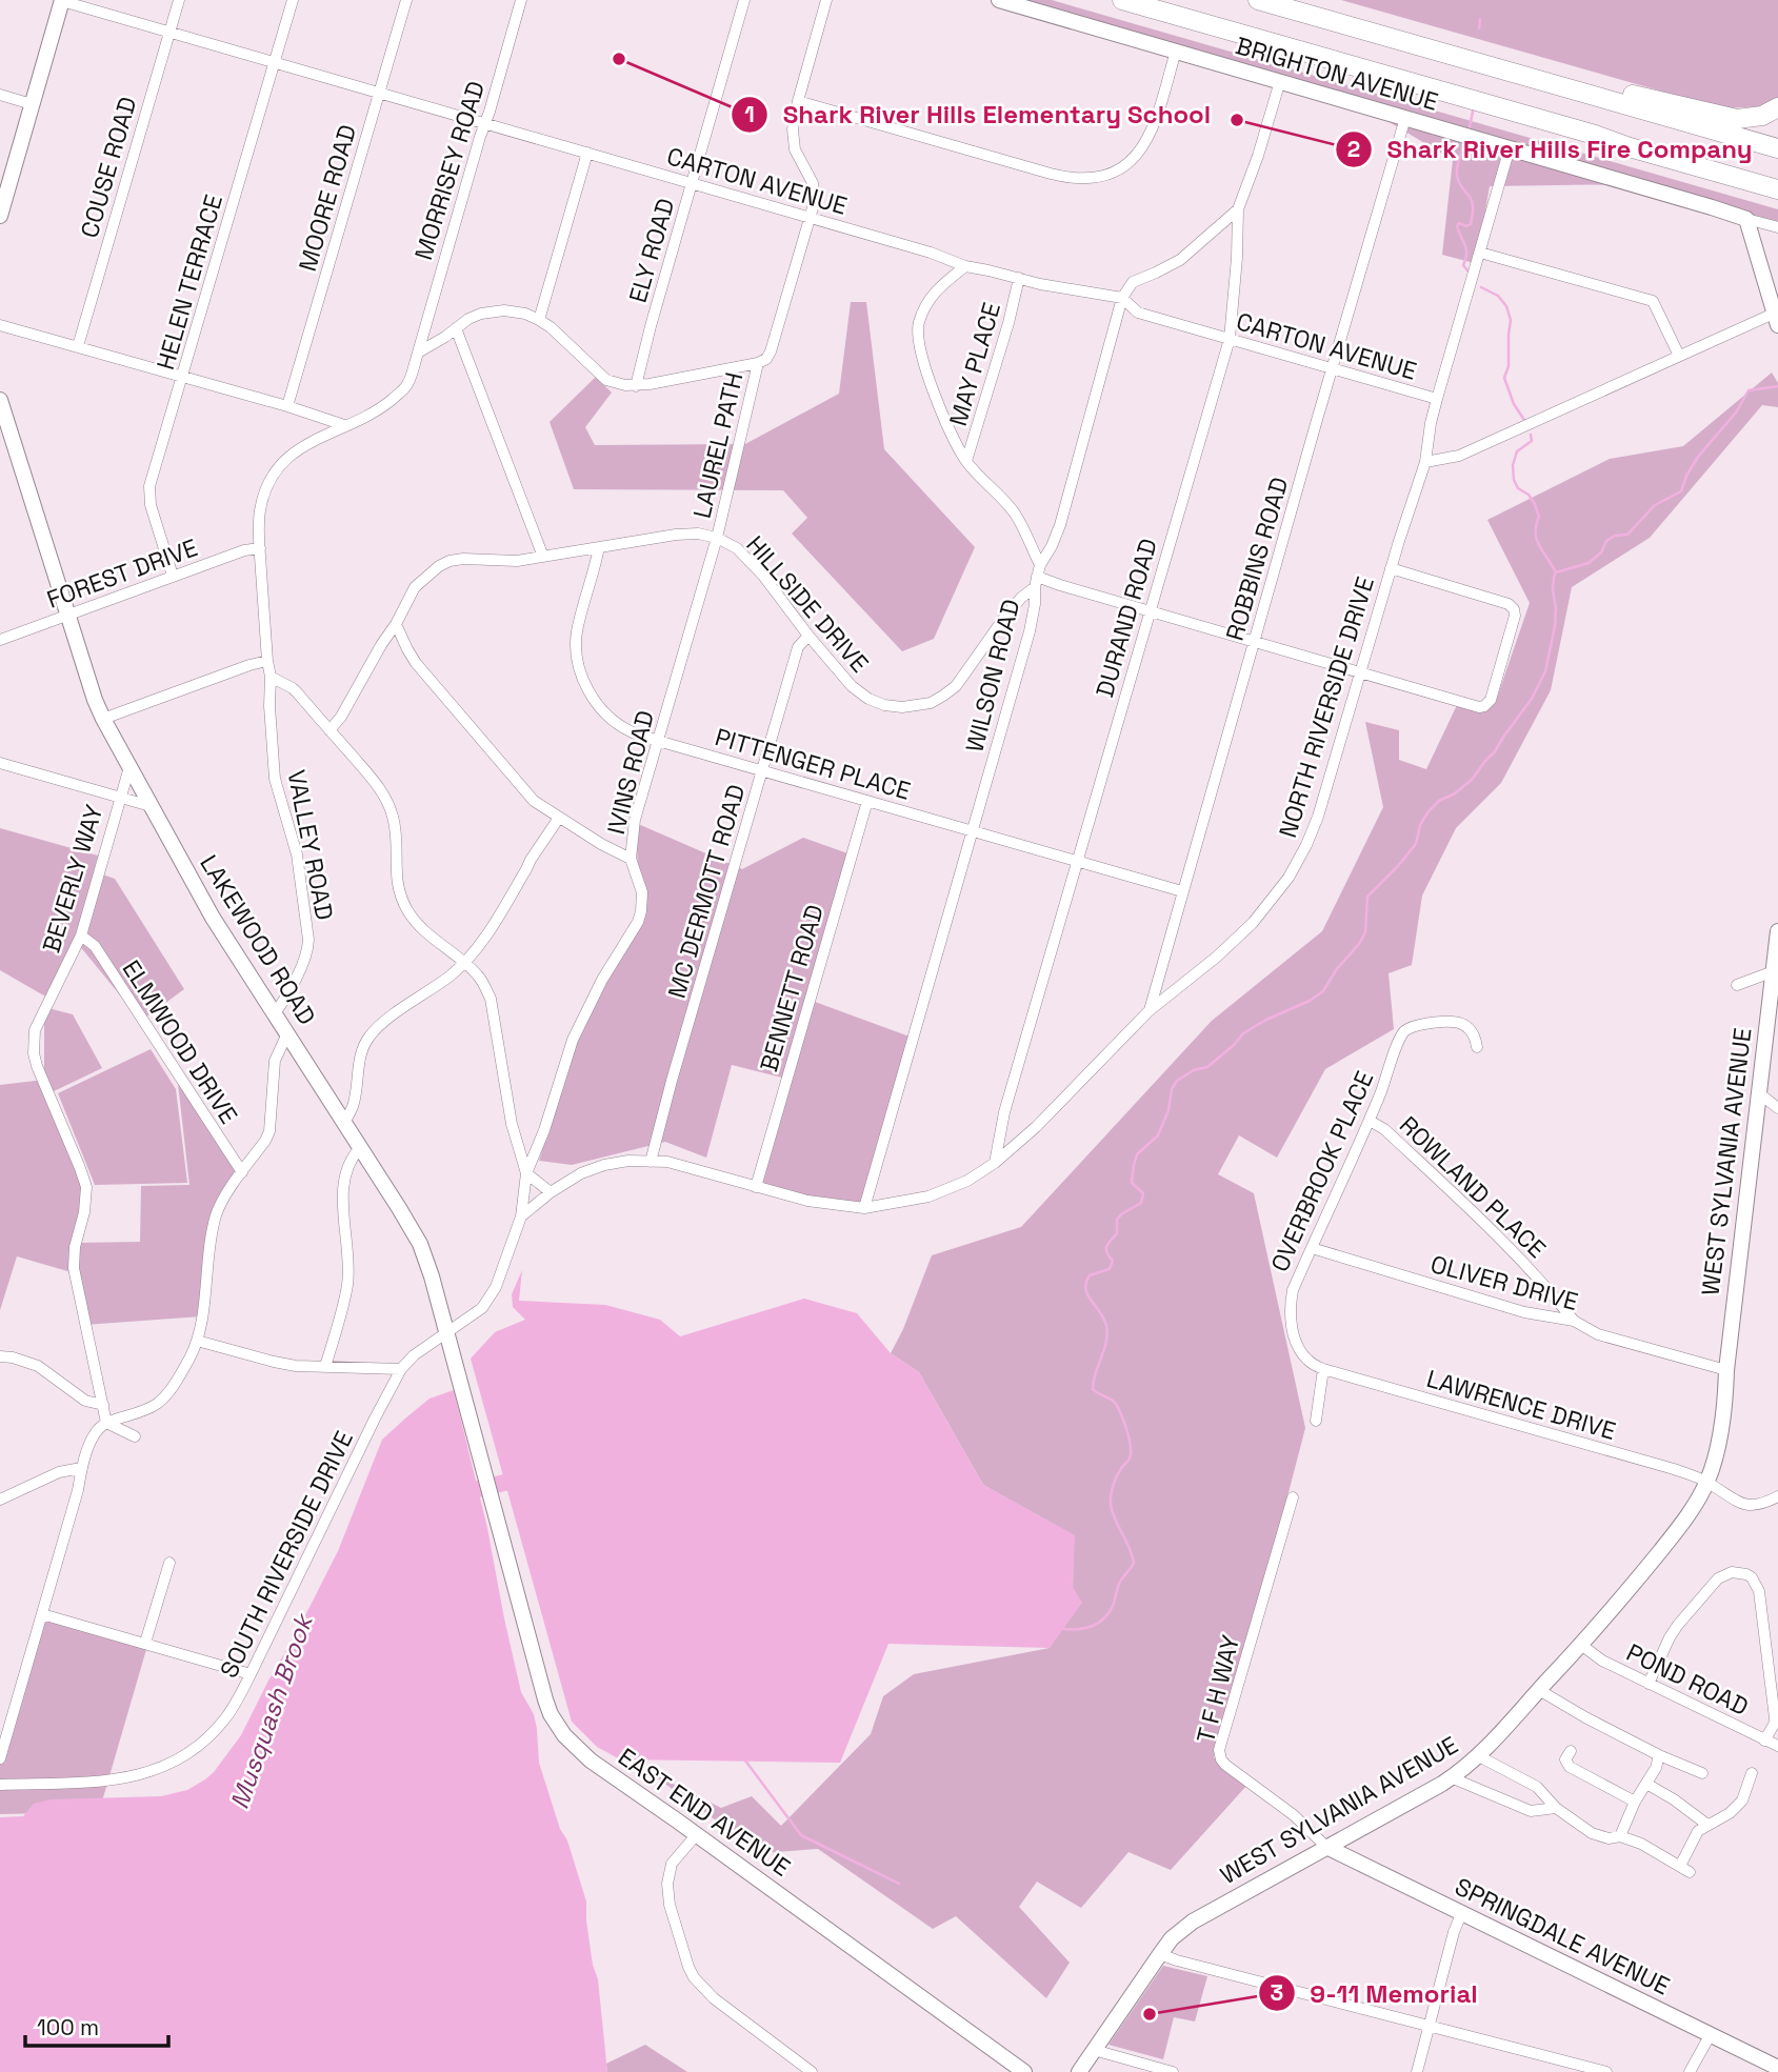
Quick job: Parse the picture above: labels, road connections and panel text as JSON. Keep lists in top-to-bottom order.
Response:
{
  "streets": {
    "street": [
      "BRIGHTON AVENUE",
      "COUSE ROAD",
      "MORRISEY ROAD",
      "CARTON AVENUE",
      "MOORE ROAD",
      "ELY ROAD",
      "HELEN TERRACE",
      "MAY PLACE",
      "LAUREL PATH",
      "ROBBINS ROAD",
      "FOREST DRIVE",
      "HILLSIDE DRIVE",
      "DURAND ROAD",
      "WILSON ROAD",
      "NORTH RIVERSIDE DRIVE",
      "PITTENGER PLACE",
      "IVINS ROAD",
      "VALLEY ROAD",
      "BEVERLY WAY",
      "MC DERMOTT ROAD",
      "LAKEWOOD ROAD",
      "BENNETT ROAD",
      "ELMWOOD DRIVE",
      "WEST SYLVANIA AVENUE",
      "OVERBROOK PLACE",
      "ROWLAND PLACE",
      "OLIVER DRIVE",
      "LAWRENCE DRIVE",
      "SOUTH RIVERSIDE DRIVE",
      "POND ROAD",
      "T F H WAY",
      "EAST END AVENUE",
      "SPRINGDALE AVENUE"
    ]
  },
  "crossings": [
    ["BRIGHTON AVENUE", "ROBBINS ROAD"],
    ["BRIGHTON AVENUE", "DURAND ROAD"],
    ["BRIGHTON AVENUE", "NORTH RIVERSIDE DRIVE"],
    ["COUSE ROAD", "CARTON AVENUE"],
    ["MORRISEY ROAD", "CARTON AVENUE"],
    ["MORRISEY ROAD", "FOREST DRIVE"],
    ["MORRISEY ROAD", "VALLEY ROAD"],
    ["CARTON AVENUE", "MOORE ROAD"],
    ["CARTON AVENUE", "ELY ROAD"],
    ["CARTON AVENUE", "HELEN TERRACE"],
    ["CARTON AVENUE", "MAY PLACE"],
    ["CARTON AVENUE", "LAUREL PATH"],
    ["CARTON AVENUE", "ROBBINS ROAD"],
    ["CARTON AVENUE", "DURAND ROAD"],
    ["CARTON AVENUE", "WILSON ROAD"],
    ["CARTON AVENUE", "NORTH RIVERSIDE DRIVE"],
    ["HELEN TERRACE", "FOREST DRIVE"],
    ["LAUREL PATH", "HILLSIDE DRIVE"],
    ["LAUREL PATH", "IVINS ROAD"],
    ["ROBBINS ROAD", "NORTH RIVERSIDE DRIVE"],
    ["ROBBINS ROAD", "PITTENGER PLACE"],
    ["FOREST DRIVE", "VALLEY ROAD"],
    ["FOREST DRIVE", "LAKEWOOD ROAD"],
    ["HILLSIDE DRIVE", "WILSON ROAD"],
    ["HILLSIDE DRIVE", "PITTENGER PLACE"],
    ["HILLSIDE DRIVE", "IVINS ROAD"],
    ["HILLSIDE DRIVE", "MC DERMOTT ROAD"],
    ["DURAND ROAD", "NORTH RIVERSIDE DRIVE"],
    ["DURAND ROAD", "PITTENGER PLACE"],
    ["WILSON ROAD", "NORTH RIVERSIDE DRIVE"],
    ["WILSON ROAD", "PITTENGER PLACE"],
    ["NORTH RIVERSIDE DRIVE", "IVINS ROAD"],
    ["NORTH RIVERSIDE DRIVE", "MC DERMOTT ROAD"],
    ["NORTH RIVERSIDE DRIVE", "BENNETT ROAD"],
    ["NORTH RIVERSIDE DRIVE", "SOUTH RIVERSIDE DRIVE"],
    ["PITTENGER PLACE", "IVINS ROAD"],
    ["PITTENGER PLACE", "MC DERMOTT ROAD"],
    ["PITTENGER PLACE", "BENNETT ROAD"],
    ["IVINS ROAD", "SOUTH RIVERSIDE DRIVE"],
    ["VALLEY ROAD", "LAKEWOOD ROAD"],
    ["BEVERLY WAY", "LAKEWOOD ROAD"],
    ["BEVERLY WAY", "ELMWOOD DRIVE"],
    ["LAKEWOOD ROAD", "SOUTH RIVERSIDE DRIVE"],
    ["LAKEWOOD ROAD", "EAST END AVENUE"],
    ["WEST SYLVANIA AVENUE", "OLIVER DRIVE"],
    ["WEST SYLVANIA AVENUE", "LAWRENCE DRIVE"],
    ["WEST SYLVANIA AVENUE", "POND ROAD"],
    ["WEST SYLVANIA AVENUE", "T F H WAY"],
    ["WEST SYLVANIA AVENUE", "SPRINGDALE AVENUE"],
    ["OVERBROOK PLACE", "ROWLAND PLACE"],
    ["OVERBROOK PLACE", "OLIVER DRIVE"],
    ["OVERBROOK PLACE", "LAWRENCE DRIVE"],
    ["ROWLAND PLACE", "OLIVER DRIVE"],
    ["T F H WAY", "SPRINGDALE AVENUE"]
  ],
  "water": ["Musquash Brook"],
  "places": ["Shark River Hills Elementary School", "Shark River Hills Fire Company", "9-11 Memorial"],
  "scale_bar": "100 m"
}
